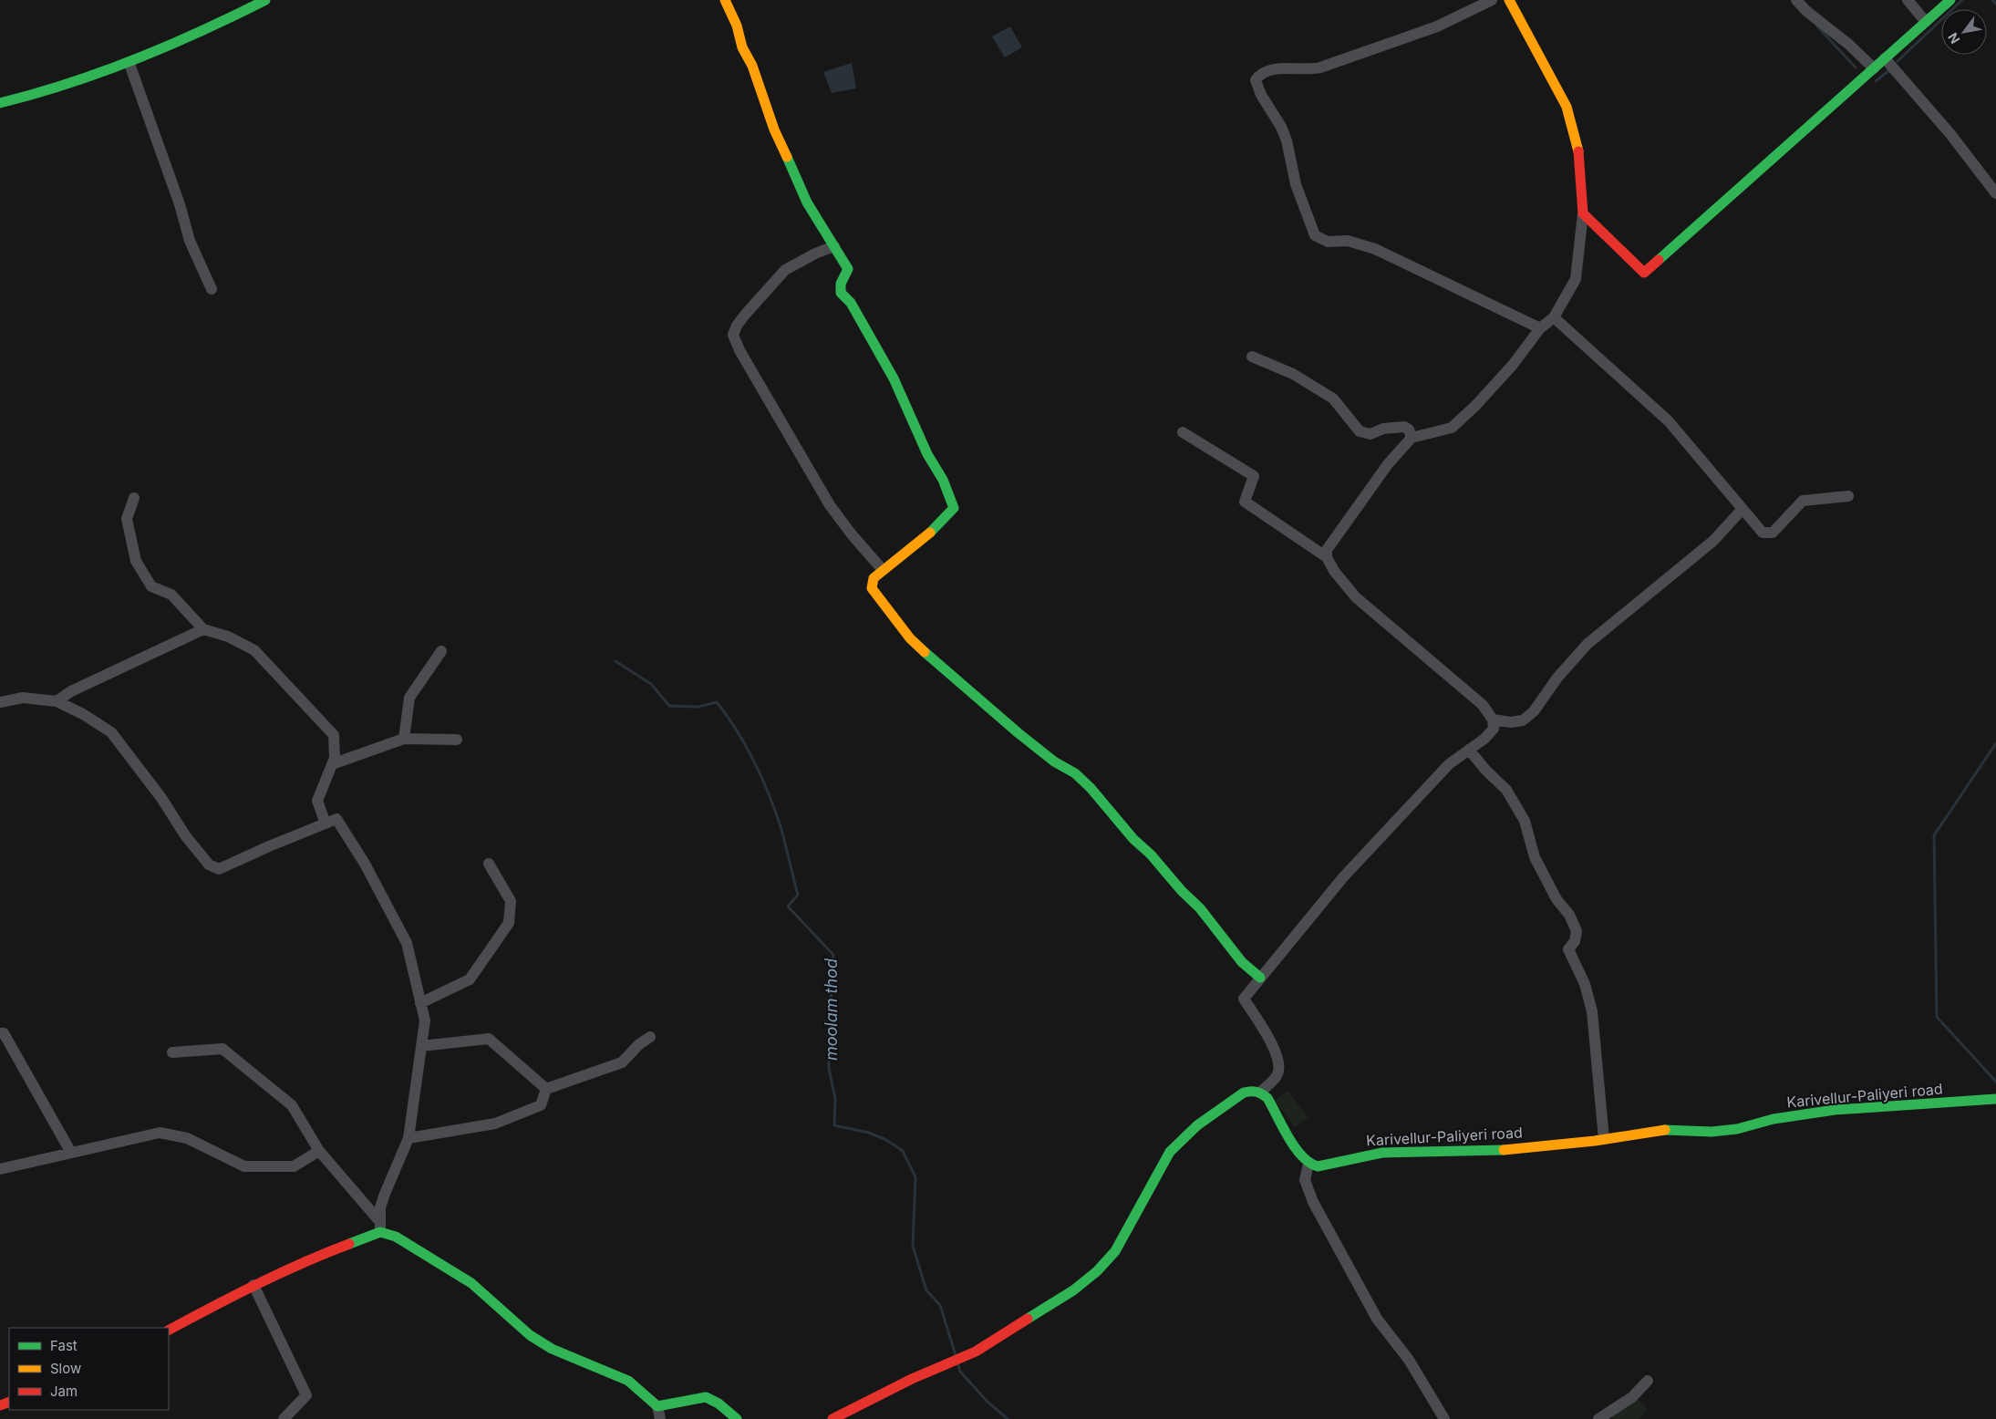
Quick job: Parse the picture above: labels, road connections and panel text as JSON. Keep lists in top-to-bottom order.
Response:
{
  "streets": {
    "street": ["Karivellur-Paliyeri road"]
  },
  "water": ["moolam thod"],
  "legend": ["Fast", "Slow", "Jam"],
  "north": "bottom left"
}
